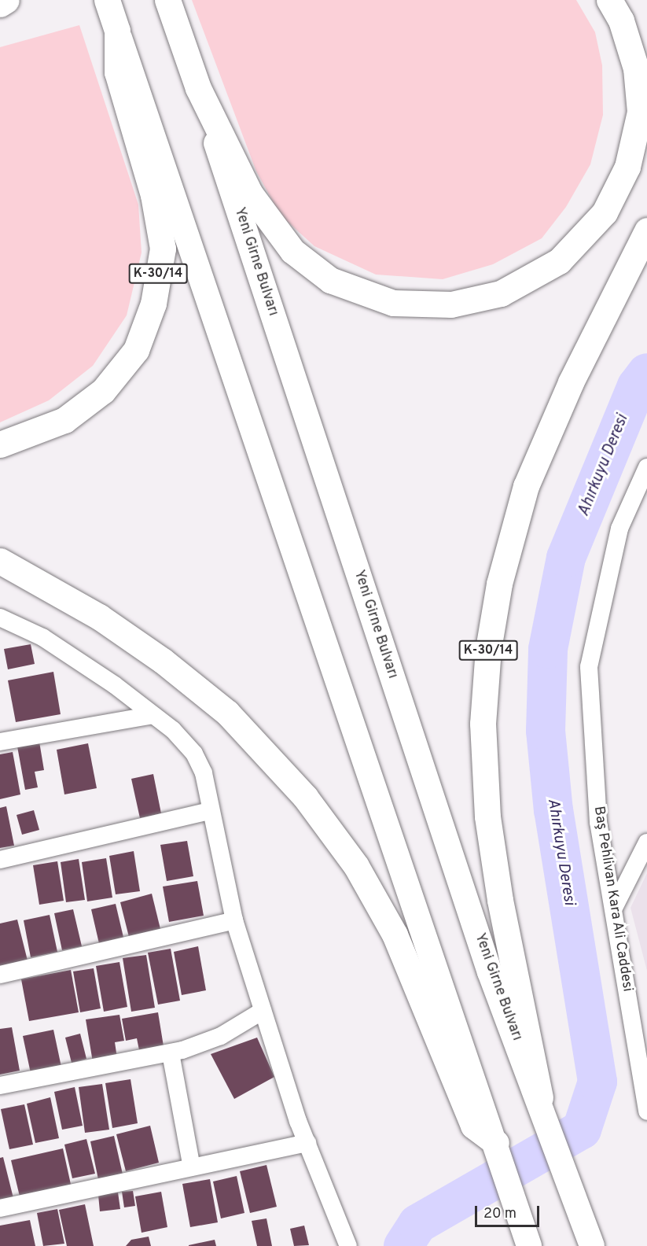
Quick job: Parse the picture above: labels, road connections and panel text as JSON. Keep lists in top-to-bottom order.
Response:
{
  "streets": {
    "main road": ["Yeni Girne Bulvarı", "K-30/14"],
    "street": ["Baş Pehlivan Kara Ali Caddesi"]
  },
  "crossings": [
    ["Yeni Girne Bulvarı", "K-30/14"]
  ],
  "water": ["Ahırkuyu Deresi"],
  "scale_bar": "20 m"
}
